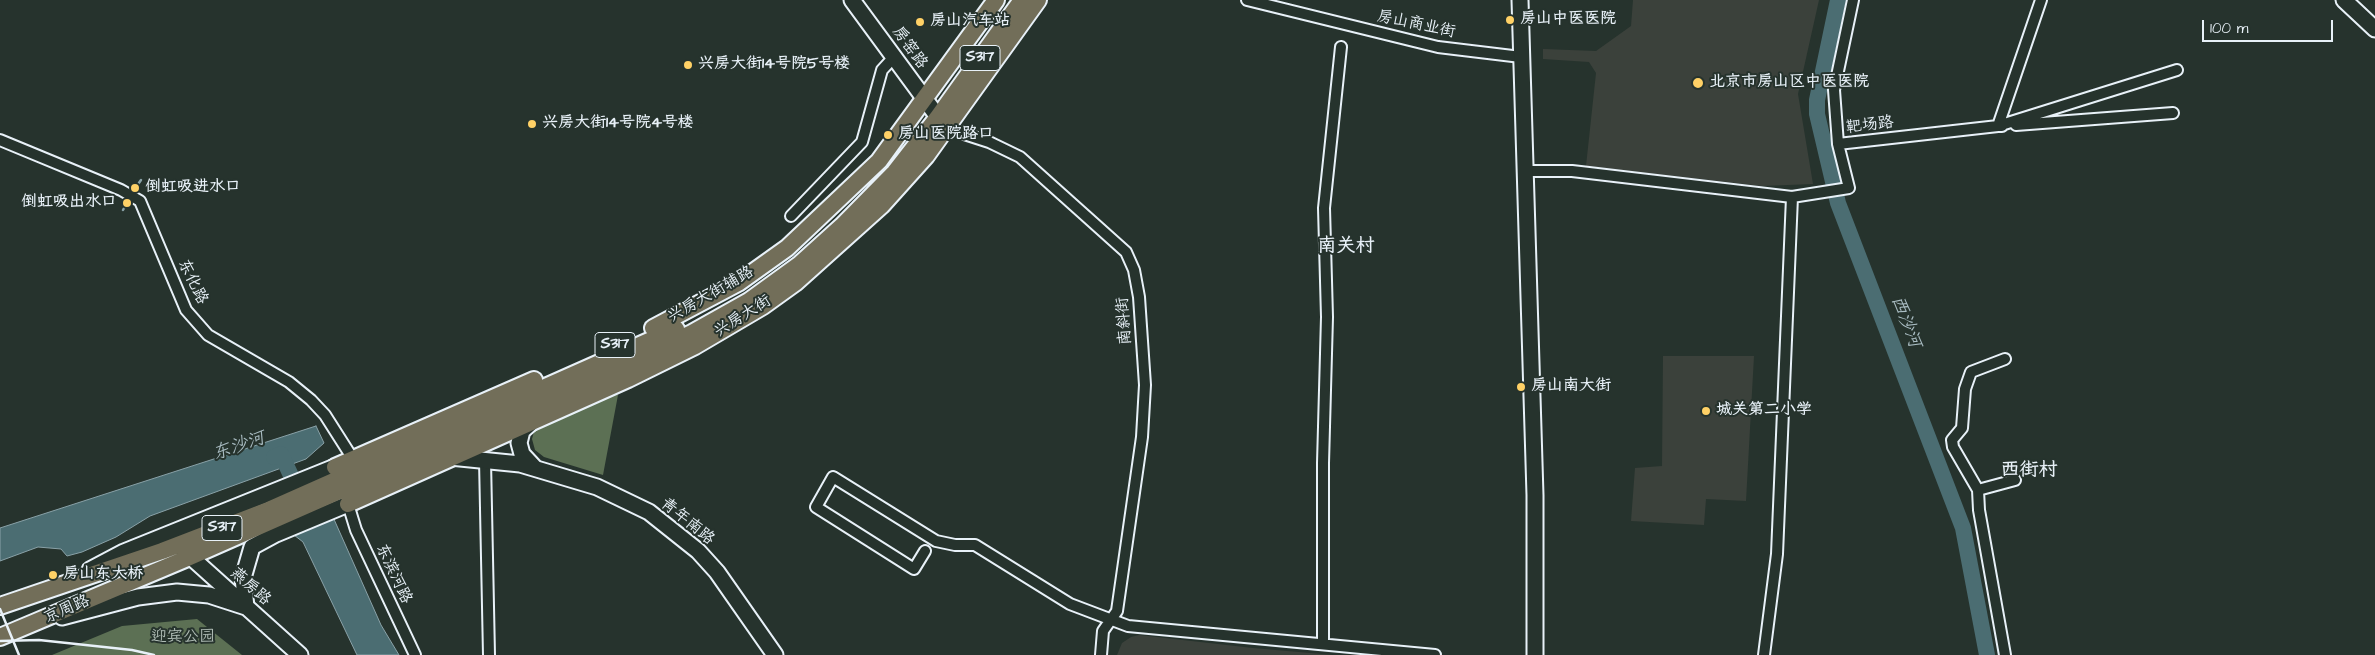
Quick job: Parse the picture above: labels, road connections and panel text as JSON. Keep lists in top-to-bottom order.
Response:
{
  "streets": {
    "main road": [
      "房窑路",
      "S317",
      "兴房大街辅路",
      "兴房大街",
      "青年南路",
      "燕房路",
      "京周路"
    ],
    "street": [
      "房山商业街",
      "靶场路",
      "东化路",
      "南斜街",
      "东滨河路"
    ]
  },
  "crossings": [
    ["房窑路", "兴房大街辅路"],
    ["房窑路", "兴房大街"],
    ["房窑路", "南斜街"],
    ["东化路", "兴房大街辅路"],
    ["兴房大街辅路", "兴房大街"],
    ["兴房大街辅路", "南斜街"],
    ["兴房大街", "南斜街"],
    ["兴房大街", "青年南路"],
    ["兴房大街", "东滨河路"],
    ["燕房路", "京周路"]
  ],
  "districts": ["南关村", "西街村"],
  "water": ["西沙河", "东沙河"],
  "parks": ["迎宾公园"],
  "places": [
    "房山中医医院",
    "房山汽车站",
    "兴房大街14号院5号楼",
    "北京市房山区中医医院",
    "兴房大街14号院4号楼",
    "房山医院路口",
    "倒虹吸进水口",
    "倒虹吸出水口",
    "房山南大街",
    "城关第二小学",
    "房山东大桥"
  ],
  "scale_bar": "100 m"
}
